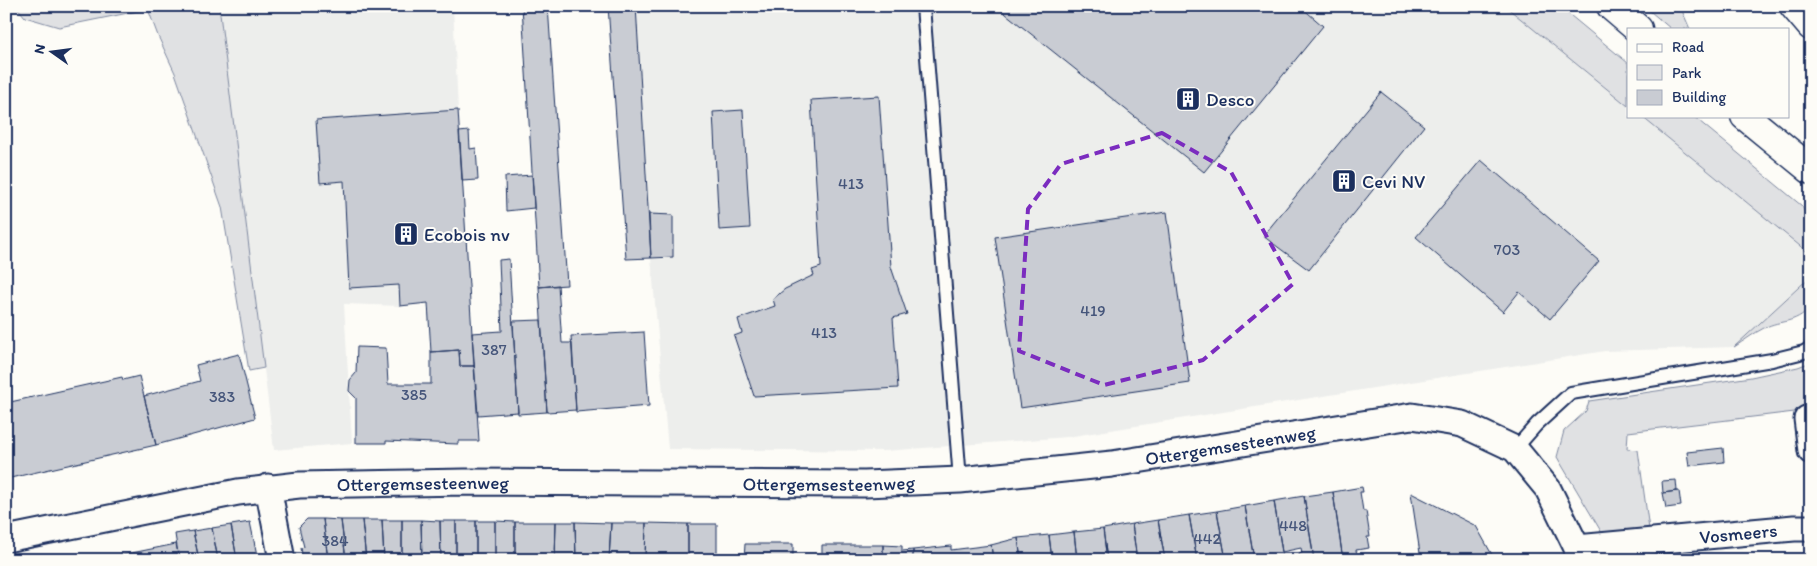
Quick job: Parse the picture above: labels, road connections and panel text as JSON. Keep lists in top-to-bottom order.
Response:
{
  "streets": {
    "street": ["Ottergemsesteenweg", "Vosmeers"]
  },
  "crossings": [
    ["Ottergemsesteenweg", "Vosmeers"]
  ],
  "places": {
    "building": ["Desco", "Cevi NV", "Ecobois nv"]
  },
  "house_numbers": [
    "413",
    "703",
    "419",
    "413",
    "387",
    "385",
    "383",
    "448",
    "442",
    "384"
  ],
  "legend": ["Road", "Park", "Building"],
  "north": "left"
}
